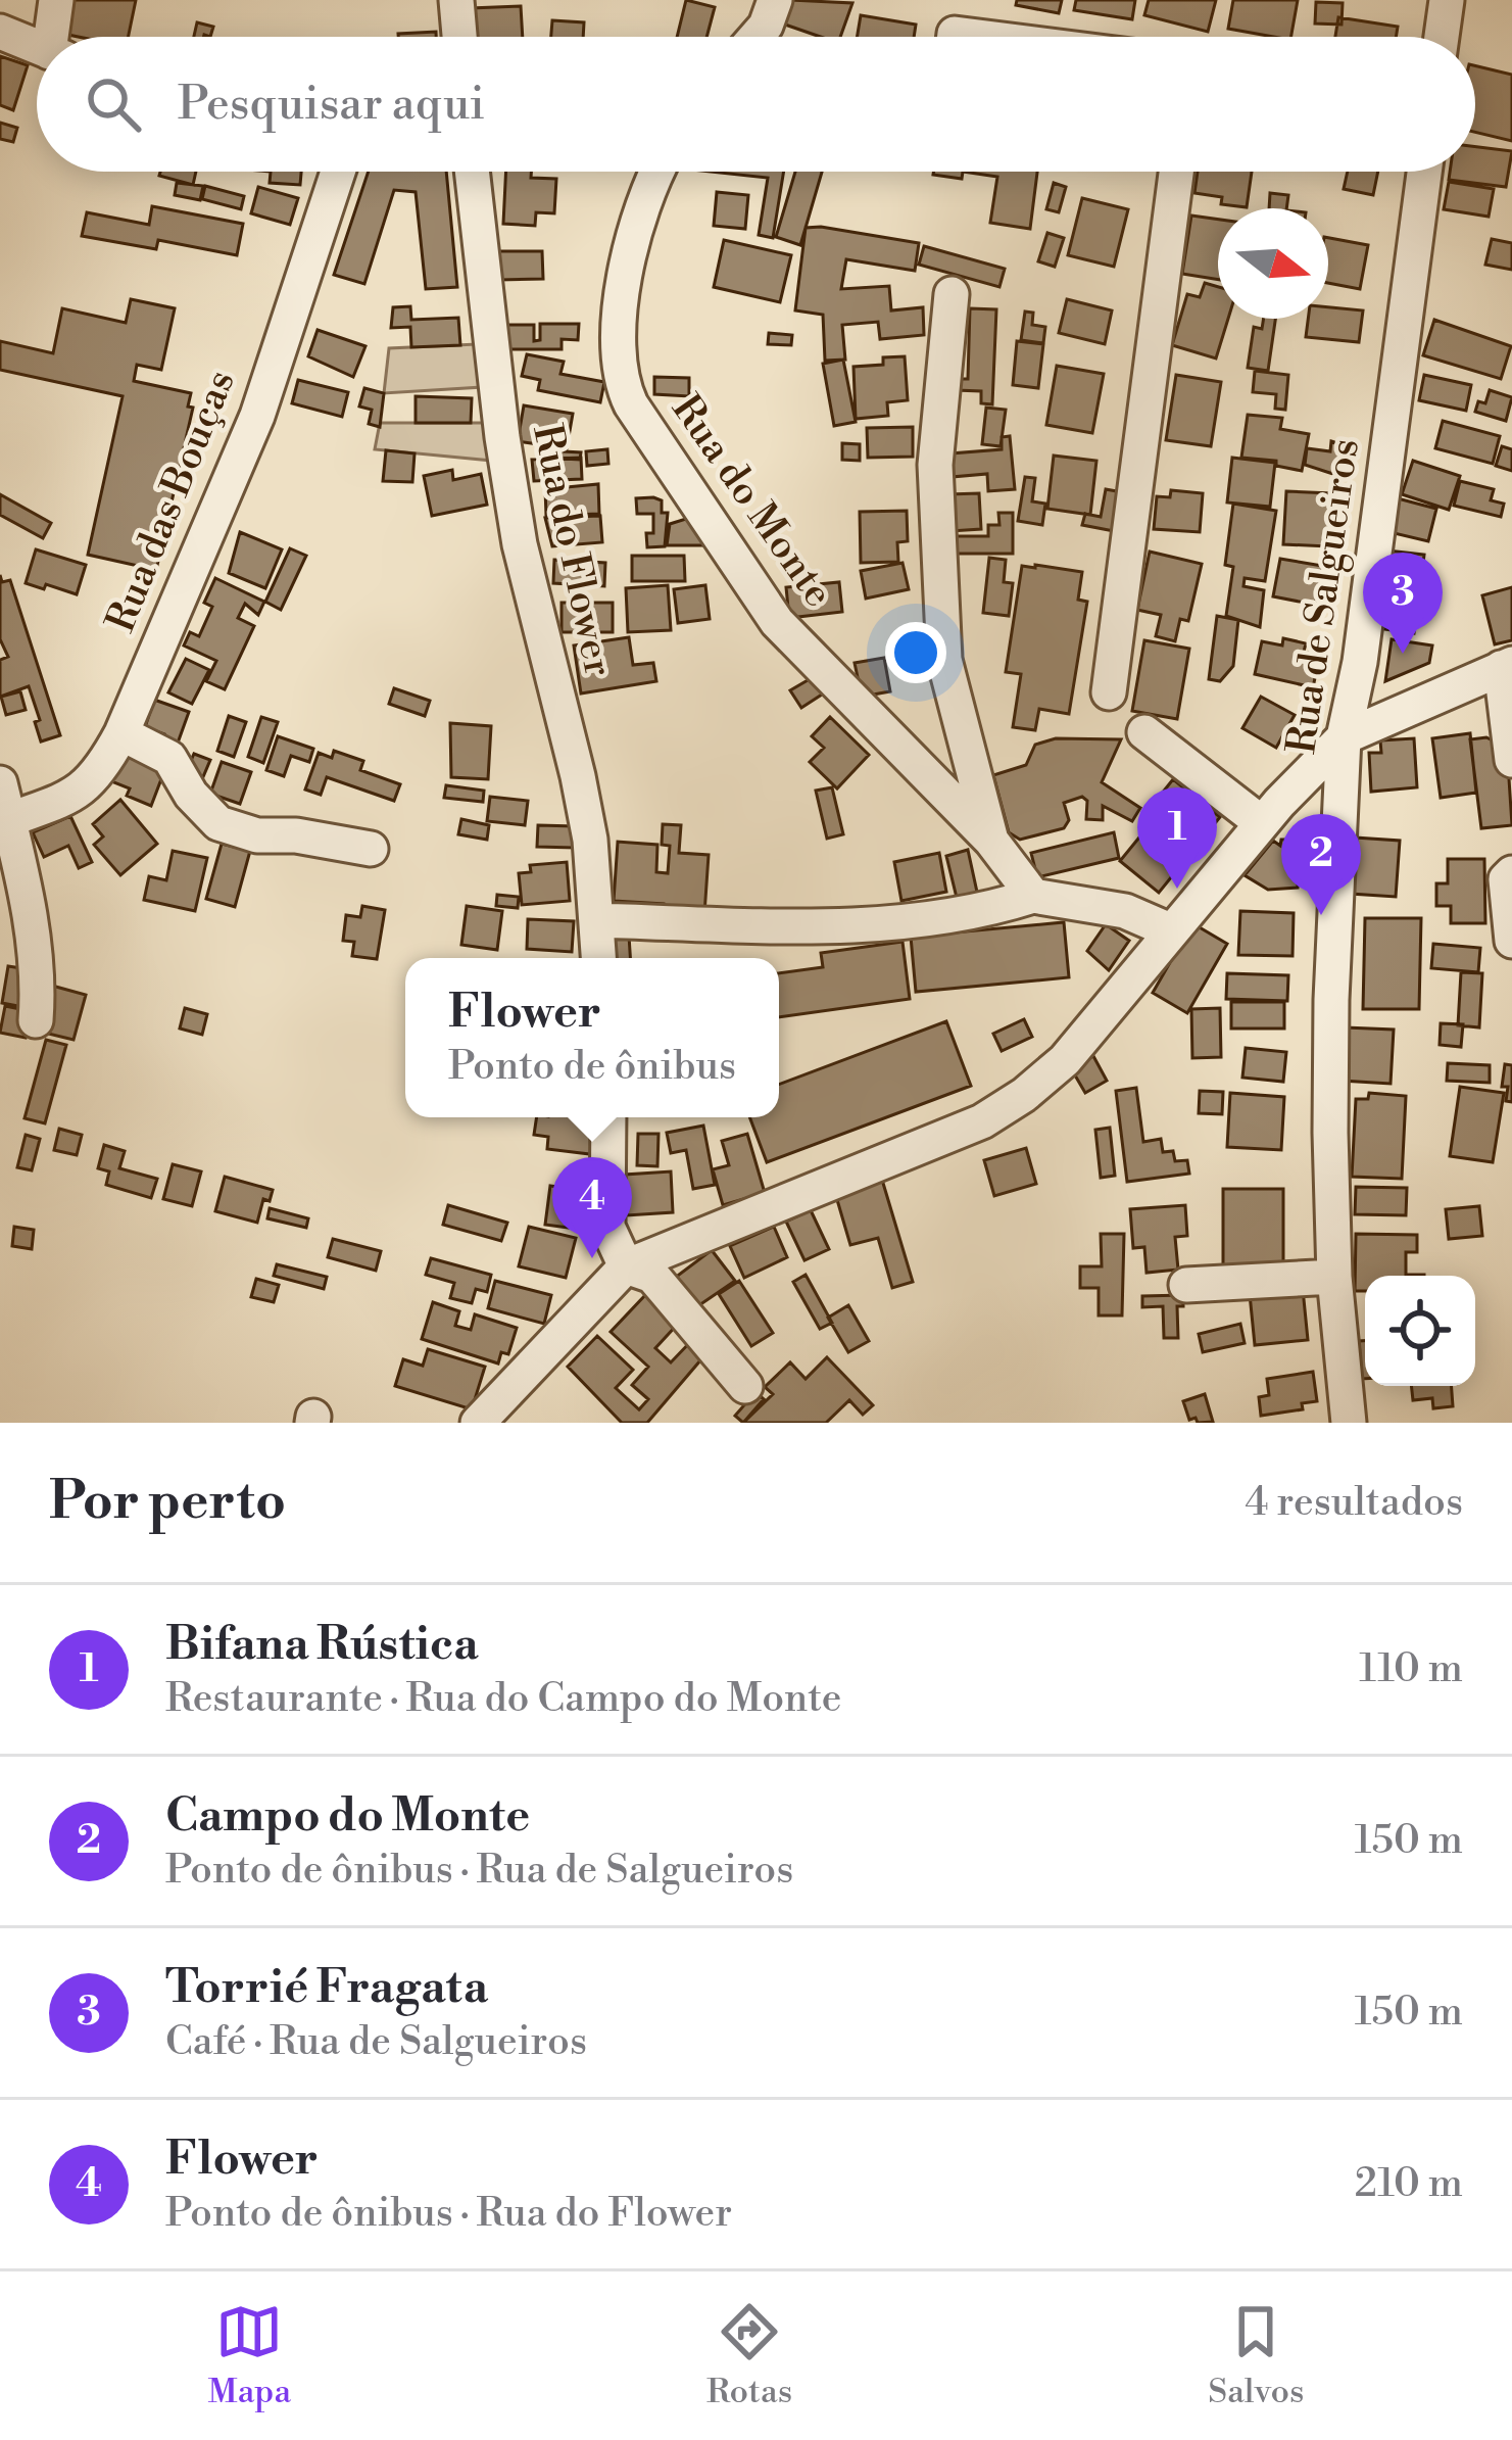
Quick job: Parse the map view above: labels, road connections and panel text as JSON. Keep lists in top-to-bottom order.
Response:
{
  "streets": {
    "street": [
      "Rua das Bouças",
      "Rua do Monte",
      "Rua do Flower",
      "Rua de Salgueiros"
    ]
  },
  "north": "right",
  "page": {
    "search": "Pesquisar aqui",
    "pins": [
      "3",
      "1",
      "2",
      "4"
    ],
    "popup": ["Flower", "Ponto de ônibus"],
    "heading": ["Por perto", "4 resultados"],
    "list": [
      {
        "mark": "1",
        "name": "Bifana Rústica",
        "note": "Restaurante · Rua do Campo do Monte",
        "value": "110 m"
      },
      {
        "mark": "2",
        "name": "Campo do Monte",
        "note": "Ponto de ônibus · Rua de Salgueiros",
        "value": "150 m"
      },
      {
        "mark": "3",
        "name": "Torrié Fragata",
        "note": "Café · Rua de Salgueiros",
        "value": "150 m"
      },
      {
        "mark": "4",
        "name": "Flower",
        "note": "Ponto de ônibus · Rua do Flower",
        "value": "210 m"
      }
    ],
    "nav": ["Mapa", "Rotas", "Salvos"]
  }
}
